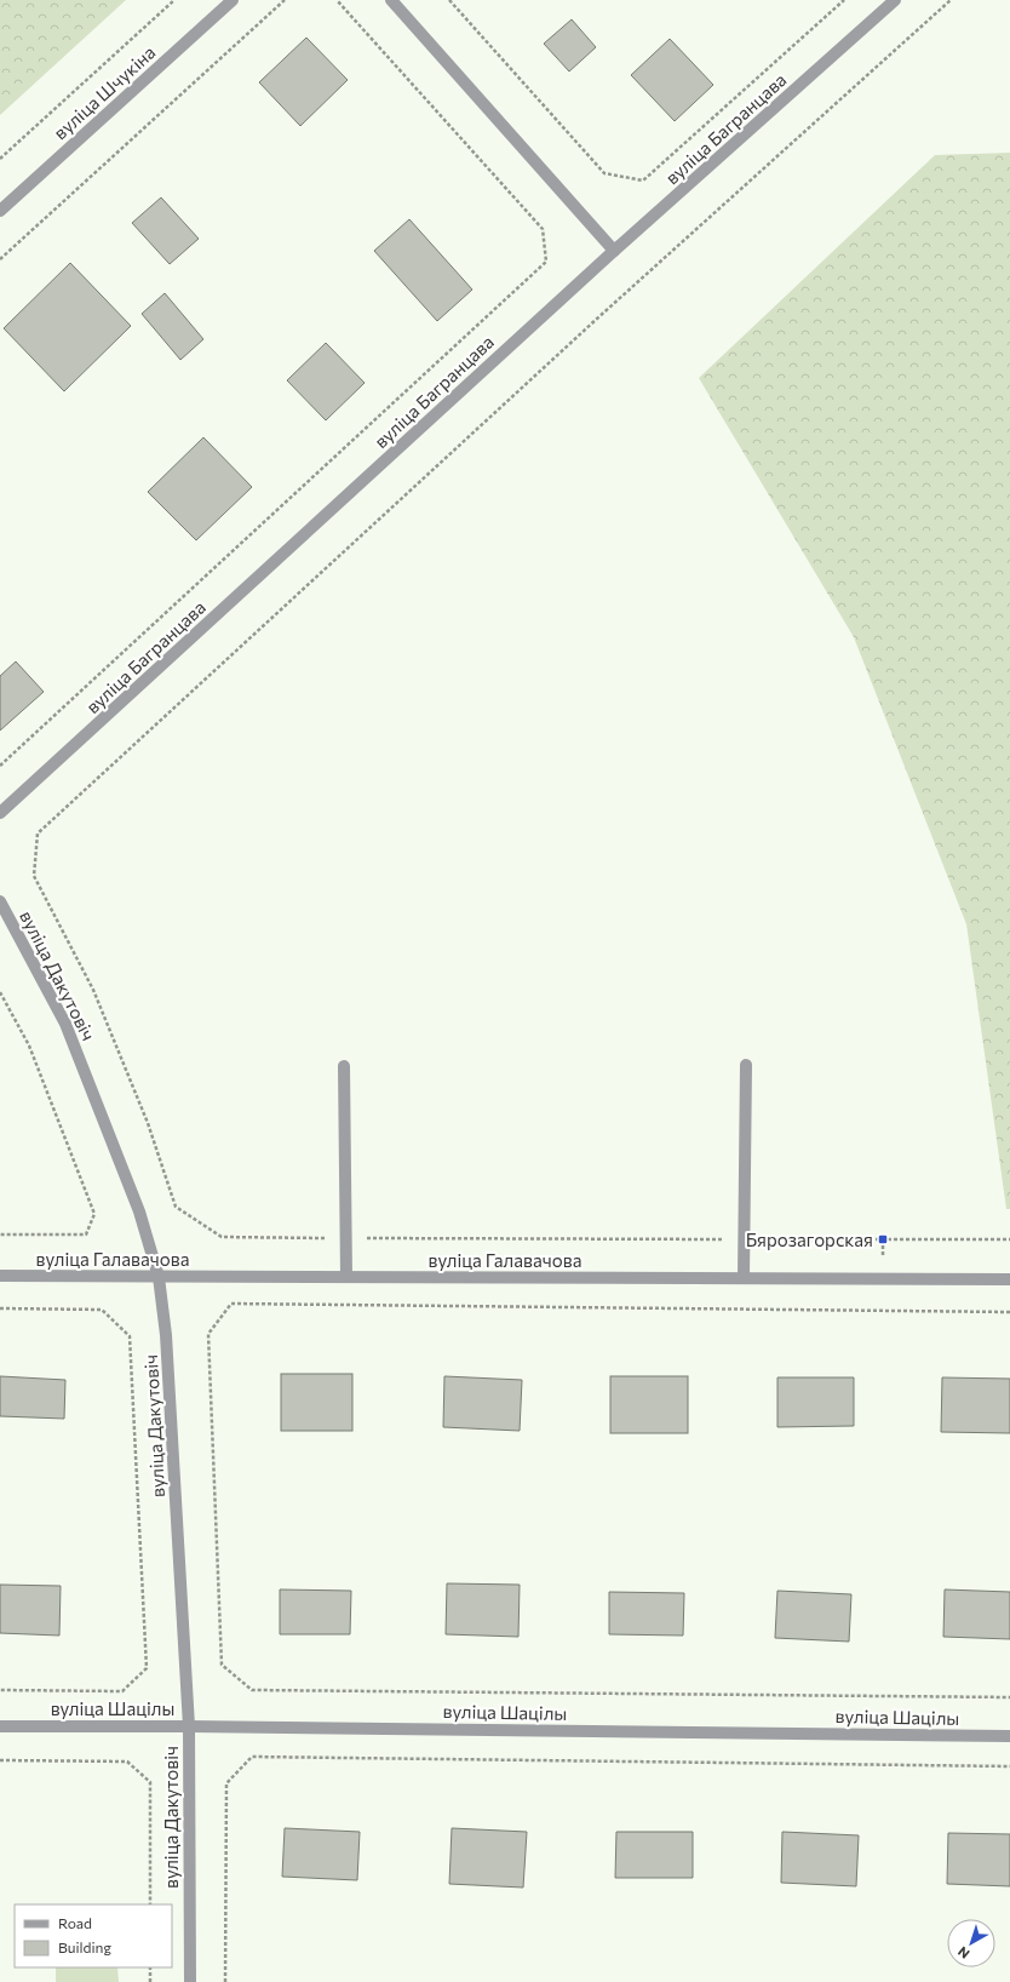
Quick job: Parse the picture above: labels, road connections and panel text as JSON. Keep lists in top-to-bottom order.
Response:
{
  "streets": {
    "street": [
      "вуліца Шчукіна",
      "вуліца Багранцава",
      "вуліца Дакутовіч",
      "вуліца Галавачова",
      "вуліца Шацілы"
    ]
  },
  "crossings": [
    ["вуліца Дакутовіч", "вуліца Галавачова"],
    ["вуліца Дакутовіч", "вуліца Шацілы"]
  ],
  "places": {
    "transit": ["Бярозагорская"]
  },
  "legend": ["Road", "Building"],
  "north": "bottom left"
}
